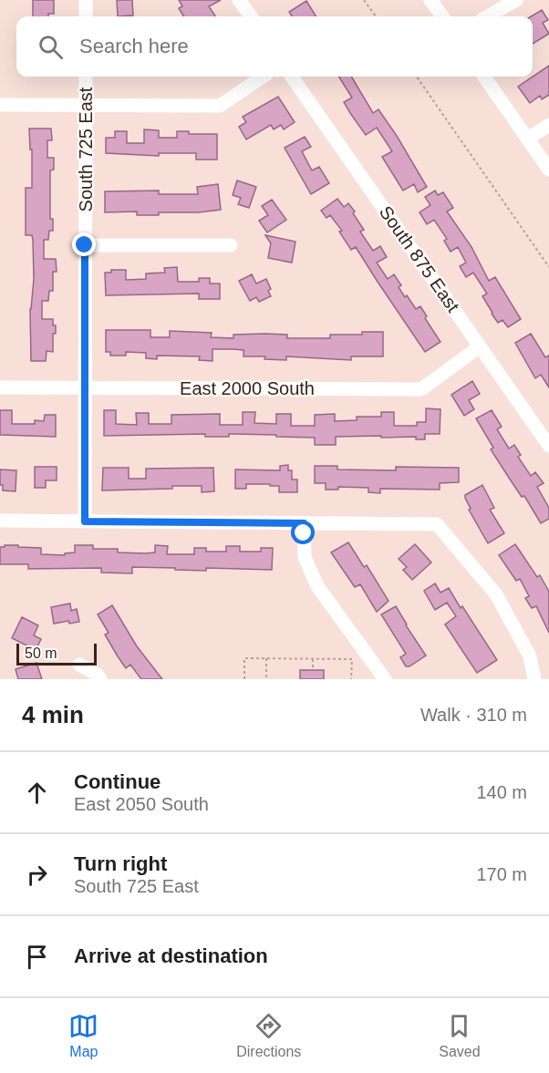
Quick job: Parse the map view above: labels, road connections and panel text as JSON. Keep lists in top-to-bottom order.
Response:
{
  "streets": {
    "street": ["South 725 East", "South 875 East", "East 2000 South"]
  },
  "crossings": [
    ["South 725 East", "East 2000 South"],
    ["South 875 East", "East 2000 South"]
  ],
  "scale_bar": "50 m",
  "page": {
    "search": "Search here",
    "scale": "50 m",
    "heading": ["4 min", "Walk · 310 m"],
    "list": [
      ["Continue", "East 2050 South", "140 m"],
      ["Turn right", "South 725 East", "170 m"],
      "Arrive at destination"
    ],
    "nav": ["Map", "Directions", "Saved"]
  }
}
